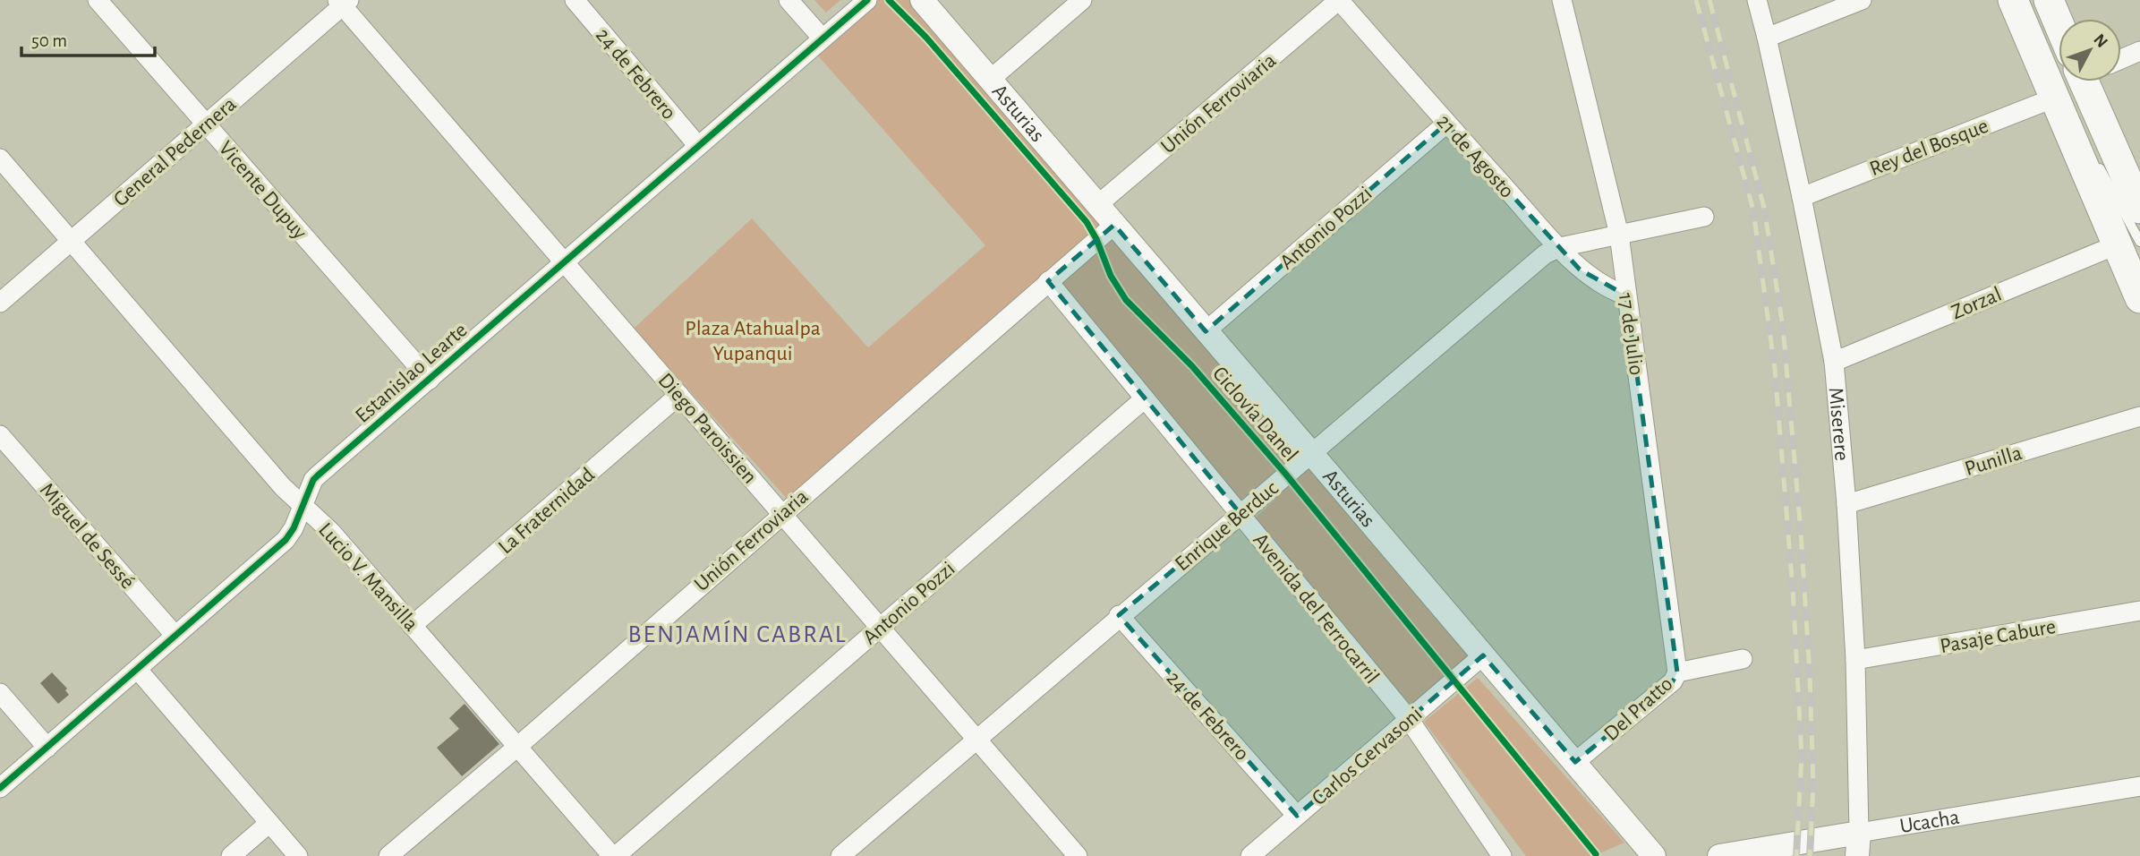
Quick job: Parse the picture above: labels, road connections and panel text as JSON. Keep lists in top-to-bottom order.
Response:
{
  "streets": {
    "street": [
      "24 de Febrero",
      "Unión Ferroviaria",
      "Asturias",
      "Rey del Bosque",
      "General Pedernera",
      "21 de Agosto",
      "Vicente Dupuy",
      "Antonio Pozzi",
      "Zorzal",
      "17 de Julio",
      "Estanislao Learte",
      "Miserere",
      "Diego Paroissien",
      "Punilla",
      "La Fraternidad",
      "Enrique Berduc",
      "Miguel de Sessé",
      "Lucio V. Mansilla",
      "Avenida del Ferrocarril",
      "Pasaje Cabure",
      "Del Pratto",
      "Carlos Gervasoni",
      "Ucacha"
    ],
    "cycle path": ["Ciclovía Danel"]
  },
  "crossings": [
    ["24 de Febrero", "Estanislao Learte"],
    ["24 de Febrero", "Enrique Berduc"],
    ["24 de Febrero", "Carlos Gervasoni"],
    ["Unión Ferroviaria", "Asturias"],
    ["Unión Ferroviaria", "21 de Agosto"],
    ["Unión Ferroviaria", "Diego Paroissien"],
    ["Unión Ferroviaria", "Lucio V. Mansilla"],
    ["Unión Ferroviaria", "Avenida del Ferrocarril"],
    ["Asturias", "Antonio Pozzi"],
    ["Asturias", "Enrique Berduc"],
    ["Asturias", "Del Pratto"],
    ["Asturias", "Carlos Gervasoni"],
    ["Rey del Bosque", "Miserere"],
    ["General Pedernera", "Vicente Dupuy"],
    ["General Pedernera", "Diego Paroissien"],
    ["General Pedernera", "Lucio V. Mansilla"],
    ["21 de Agosto", "Antonio Pozzi"],
    ["21 de Agosto", "17 de Julio"],
    ["21 de Agosto", "Enrique Berduc"],
    ["Vicente Dupuy", "Estanislao Learte"],
    ["Antonio Pozzi", "Diego Paroissien"],
    ["Antonio Pozzi", "Lucio V. Mansilla"],
    ["Antonio Pozzi", "Avenida del Ferrocarril"],
    ["Zorzal", "Miserere"],
    ["17 de Julio", "Enrique Berduc"],
    ["17 de Julio", "Del Pratto"],
    ["Estanislao Learte", "Diego Paroissien"],
    ["Estanislao Learte", "Miguel de Sessé"],
    ["Estanislao Learte", "Lucio V. Mansilla"],
    ["Miserere", "Punilla"],
    ["Miserere", "Pasaje Cabure"],
    ["Miserere", "Ucacha"],
    ["Diego Paroissien", "La Fraternidad"],
    ["Diego Paroissien", "Enrique Berduc"],
    ["La Fraternidad", "Lucio V. Mansilla"],
    ["Enrique Berduc", "Avenida del Ferrocarril"],
    ["Avenida del Ferrocarril", "Carlos Gervasoni"]
  ],
  "districts": ["BENJAMÍN CABRAL"],
  "parks": ["Plaza Atahualpa Yupanqui"],
  "scale_bar": "50 m",
  "north": "top right"
}
